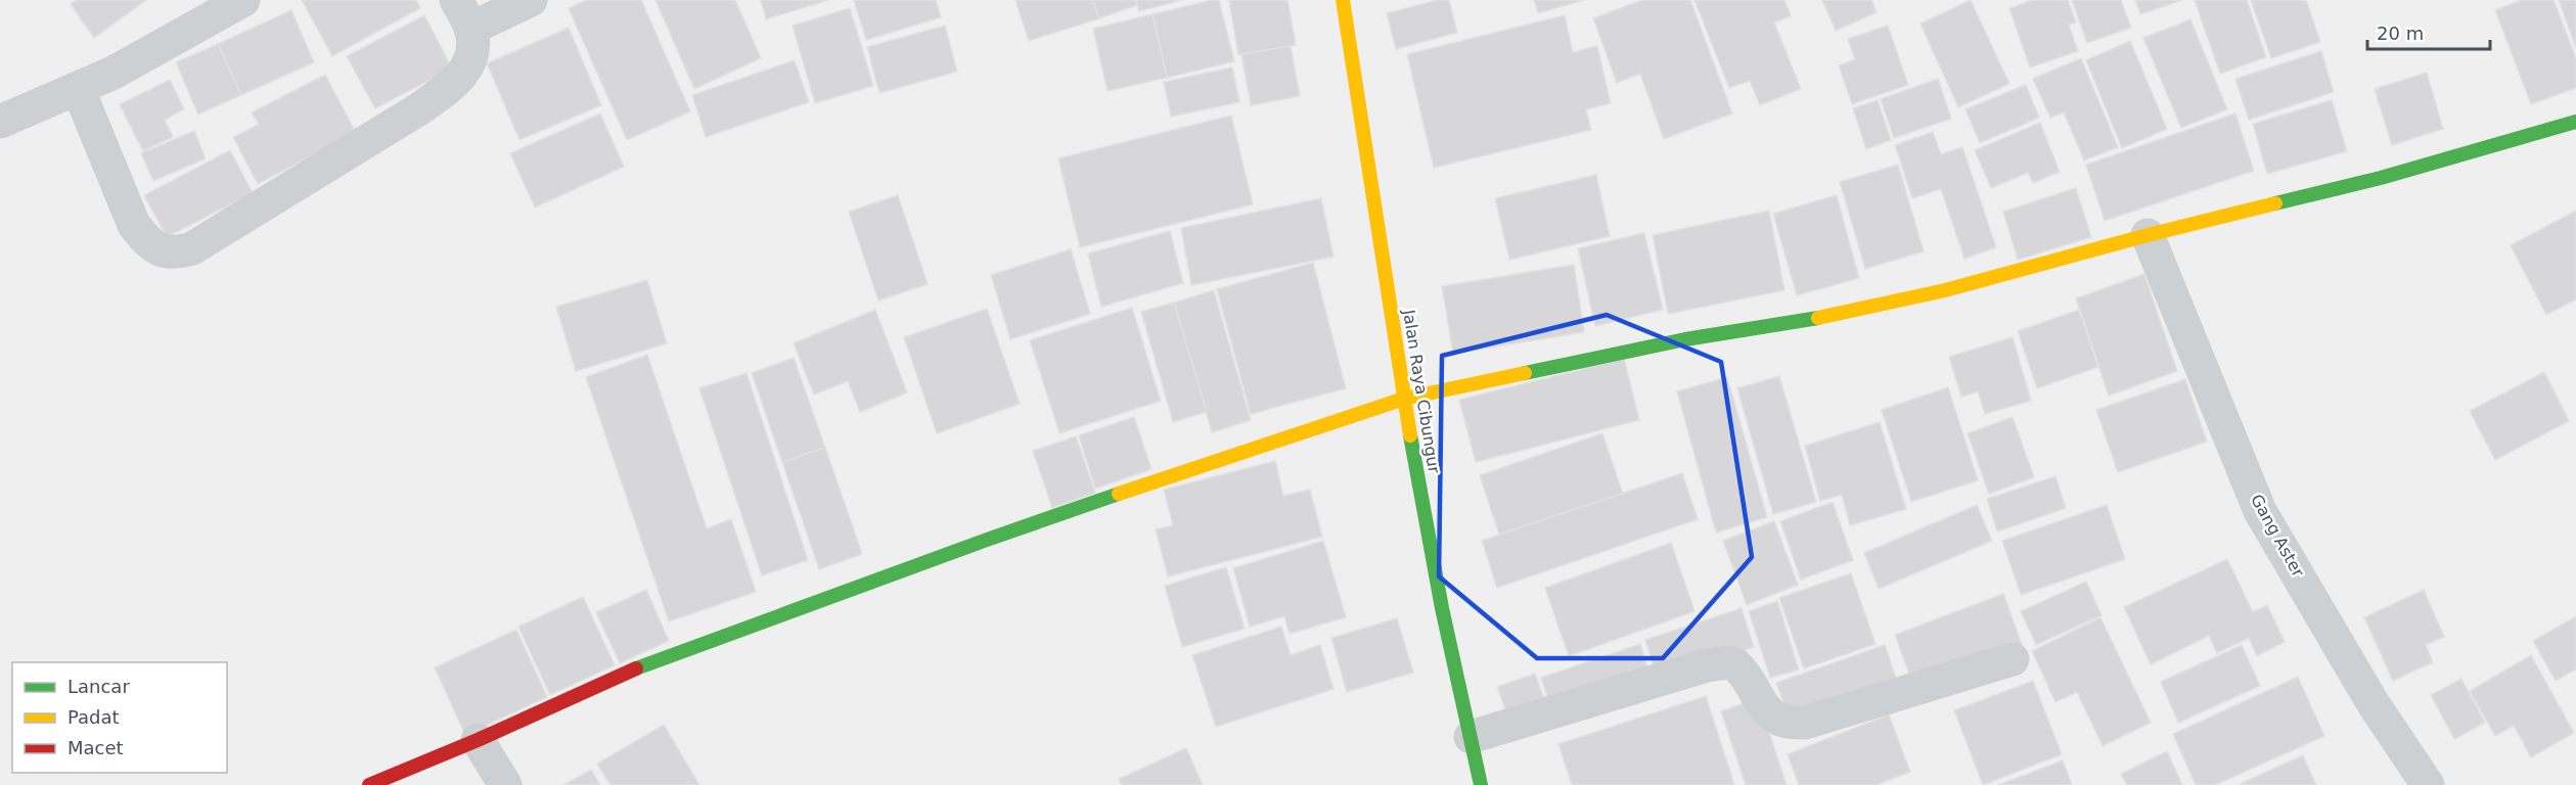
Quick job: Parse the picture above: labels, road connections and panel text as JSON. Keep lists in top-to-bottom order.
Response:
{
  "streets": {
    "main road": ["Jalan Raya Cibungur"],
    "street": ["Gang Aster"]
  },
  "legend": ["Lancar", "Padat", "Macet"],
  "scale_bar": "20 m"
}
